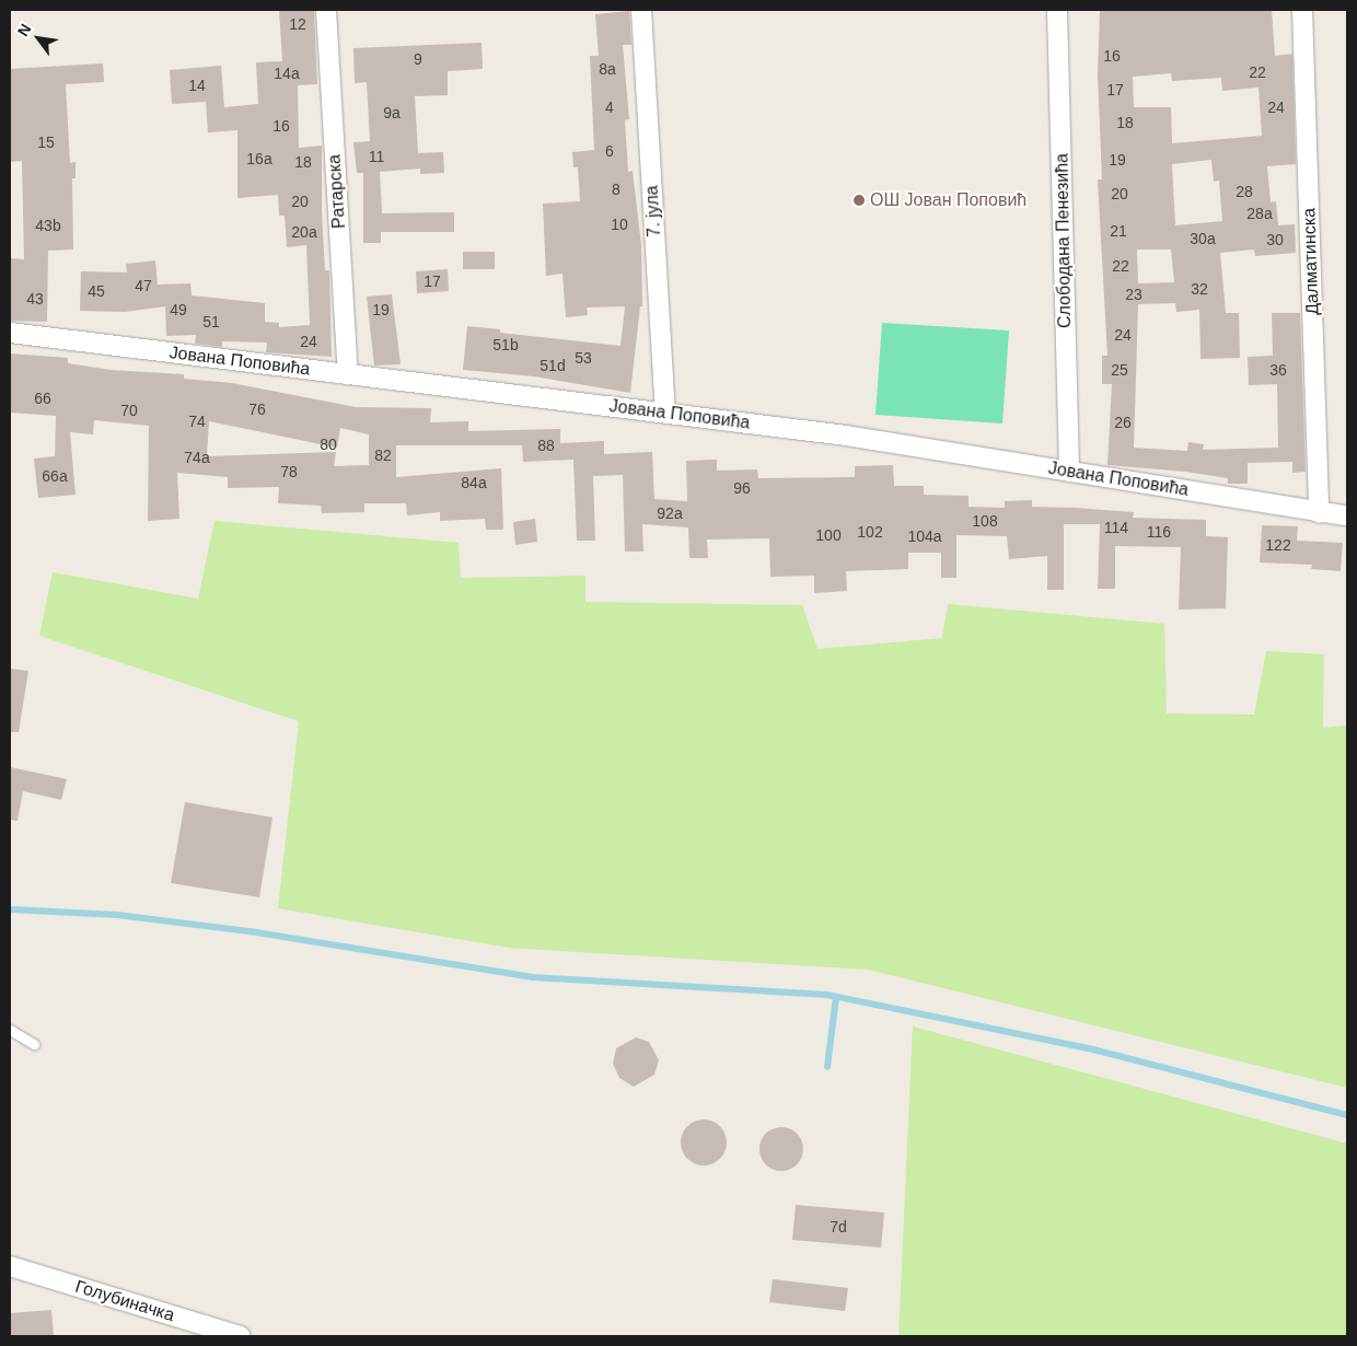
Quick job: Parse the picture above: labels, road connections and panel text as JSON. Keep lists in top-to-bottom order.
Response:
{
  "streets": {
    "street": [
      "Ратарска",
      "7. јула",
      "Слободана Пенезића",
      "Далматинска",
      "Јована Поповића",
      "Голубиначка"
    ]
  },
  "crossings": [
    ["Ратарска", "Јована Поповића"],
    ["7. јула", "Јована Поповића"],
    ["Слободана Пенезића", "Јована Поповића"],
    ["Далматинска", "Јована Поповића"]
  ],
  "places": ["ОШ Јован Поповић"],
  "house_numbers": [
    "12",
    "16",
    "9",
    "8a",
    "22",
    "14a",
    "14",
    "17",
    "4",
    "24",
    "9a",
    "18",
    "16",
    "15",
    "6",
    "11",
    "16a",
    "19",
    "18",
    "8",
    "28",
    "20",
    "20",
    "28a",
    "10",
    "43b",
    "21",
    "20a",
    "30a",
    "30",
    "22",
    "17",
    "47",
    "32",
    "45",
    "23",
    "43",
    "49",
    "19",
    "51",
    "24",
    "24",
    "51b",
    "53",
    "51d",
    "25",
    "36",
    "66",
    "76",
    "70",
    "74",
    "26",
    "80",
    "88",
    "82",
    "74a",
    "78",
    "66a",
    "84a",
    "96",
    "92a",
    "108",
    "114",
    "102",
    "116",
    "100",
    "104a",
    "122",
    "7d"
  ],
  "north": "top left"
}
